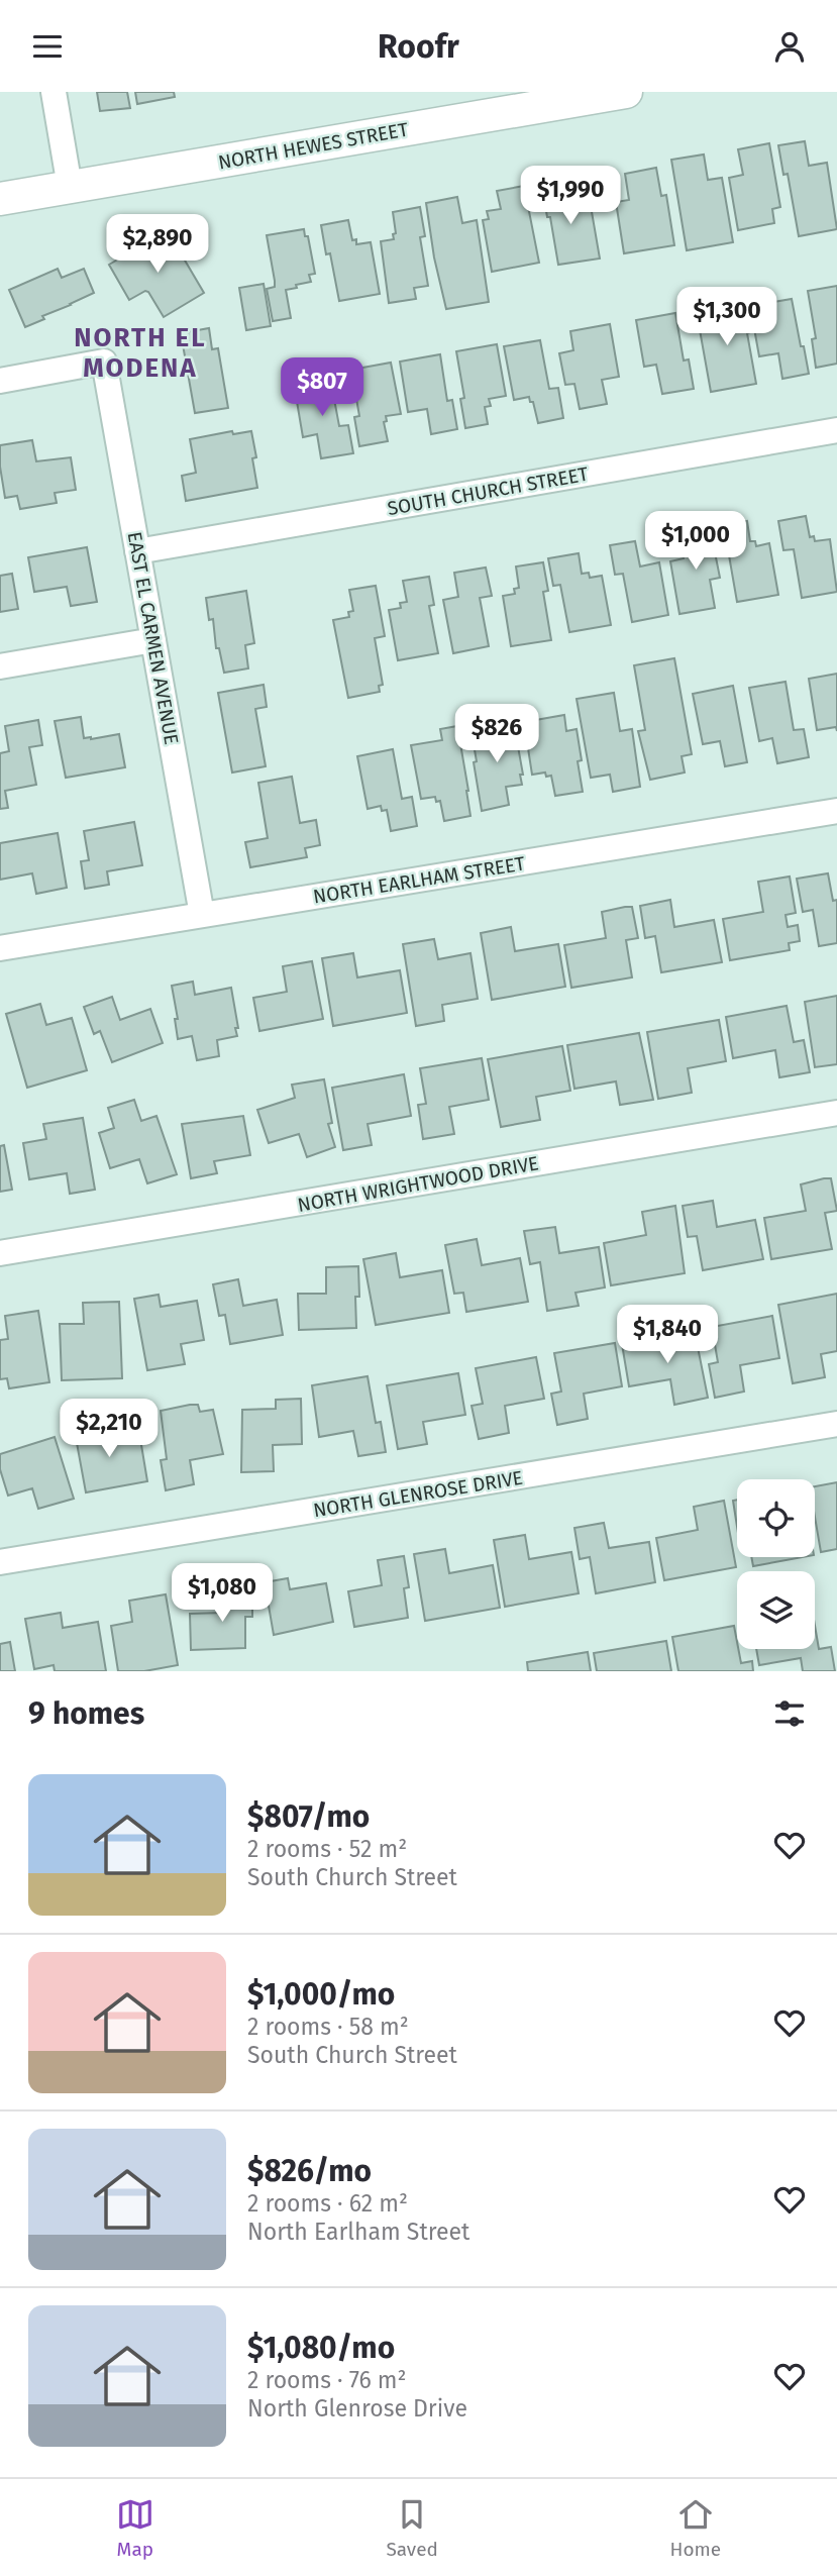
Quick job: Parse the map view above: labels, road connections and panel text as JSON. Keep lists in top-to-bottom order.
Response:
{
  "streets": {
    "main road": ["NORTH HEWES STREET"],
    "street": [
      "SOUTH CHURCH STREET",
      "EAST EL CARMEN AVENUE",
      "NORTH EARLHAM STREET",
      "NORTH WRIGHTWOOD DRIVE",
      "NORTH GLENROSE DRIVE"
    ]
  },
  "crossings": [
    ["SOUTH CHURCH STREET", "EAST EL CARMEN AVENUE"],
    ["EAST EL CARMEN AVENUE", "NORTH EARLHAM STREET"]
  ],
  "districts": ["NORTH EL MODENA"],
  "page": {
    "header": "Roofr",
    "price": [
      "$1,990",
      "$2,890",
      "$1,300",
      "$807",
      "$1,000",
      "$826",
      "$1,840",
      "$2,210",
      "$1,080"
    ],
    "heading": "9 homes",
    "list": [
      {
        "name": "$807/mo",
        "note": "2 rooms · 52 m² · South Church Street"
      },
      {
        "name": "$1,000/mo",
        "note": "2 rooms · 58 m² · South Church Street"
      },
      {
        "name": "$826/mo",
        "note": "2 rooms · 62 m² · North Earlham Street"
      },
      {
        "name": "$1,080/mo",
        "note": "2 rooms · 76 m² · North Glenrose Drive"
      }
    ],
    "tabs": ["Map", "Saved", "Home"]
  }
}
